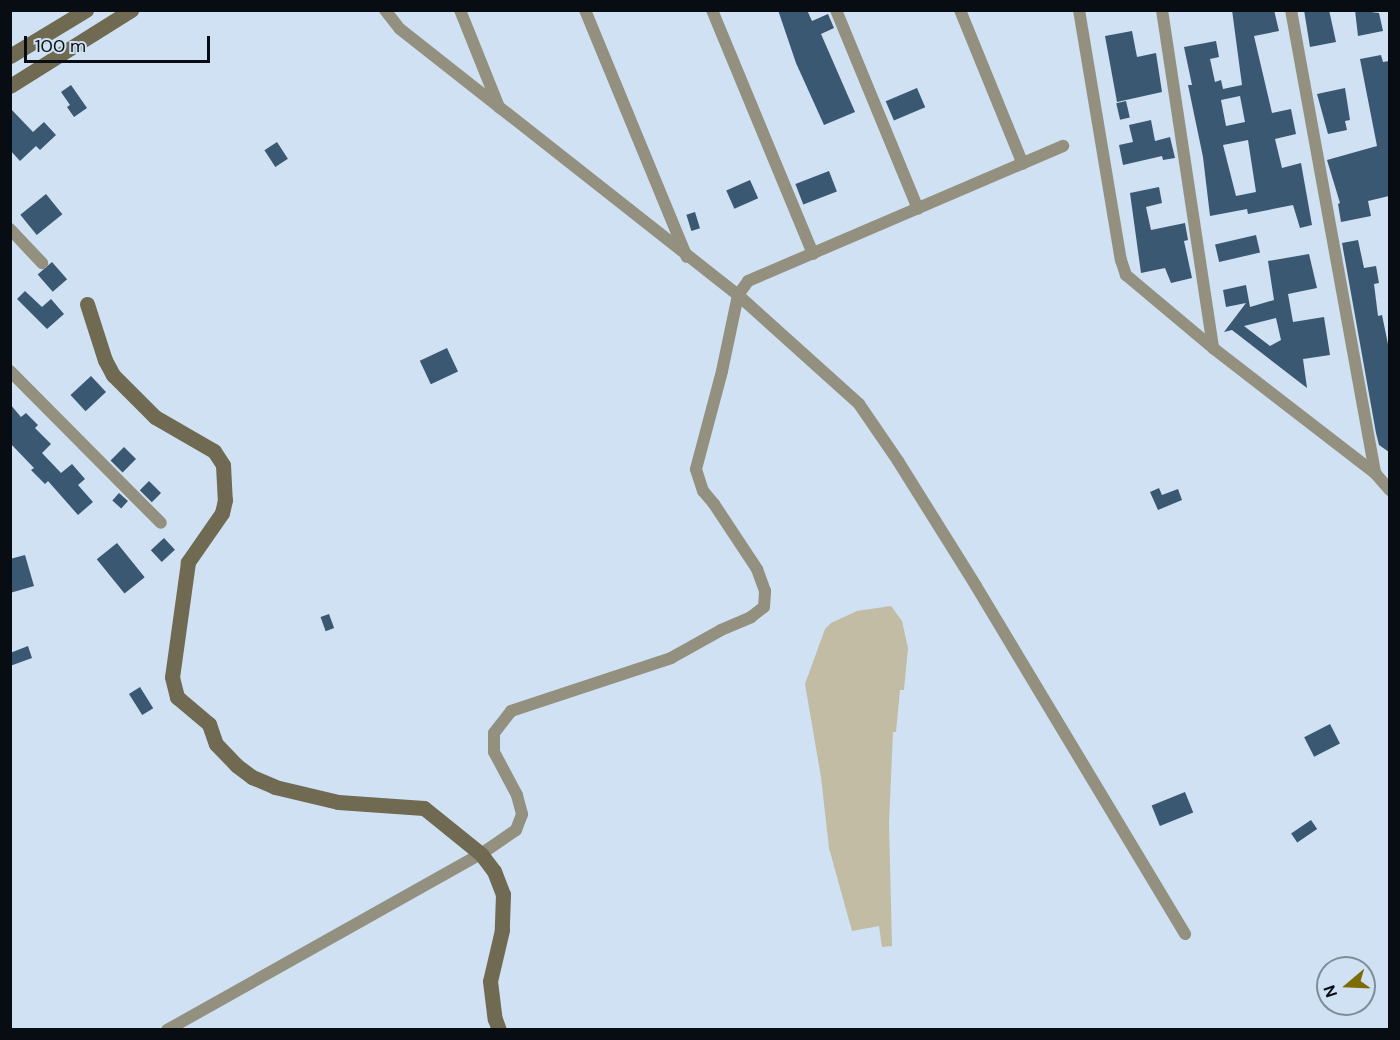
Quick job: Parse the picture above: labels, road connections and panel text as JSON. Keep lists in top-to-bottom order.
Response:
{
  "scale_bar": "100 m",
  "north": "left"
}
